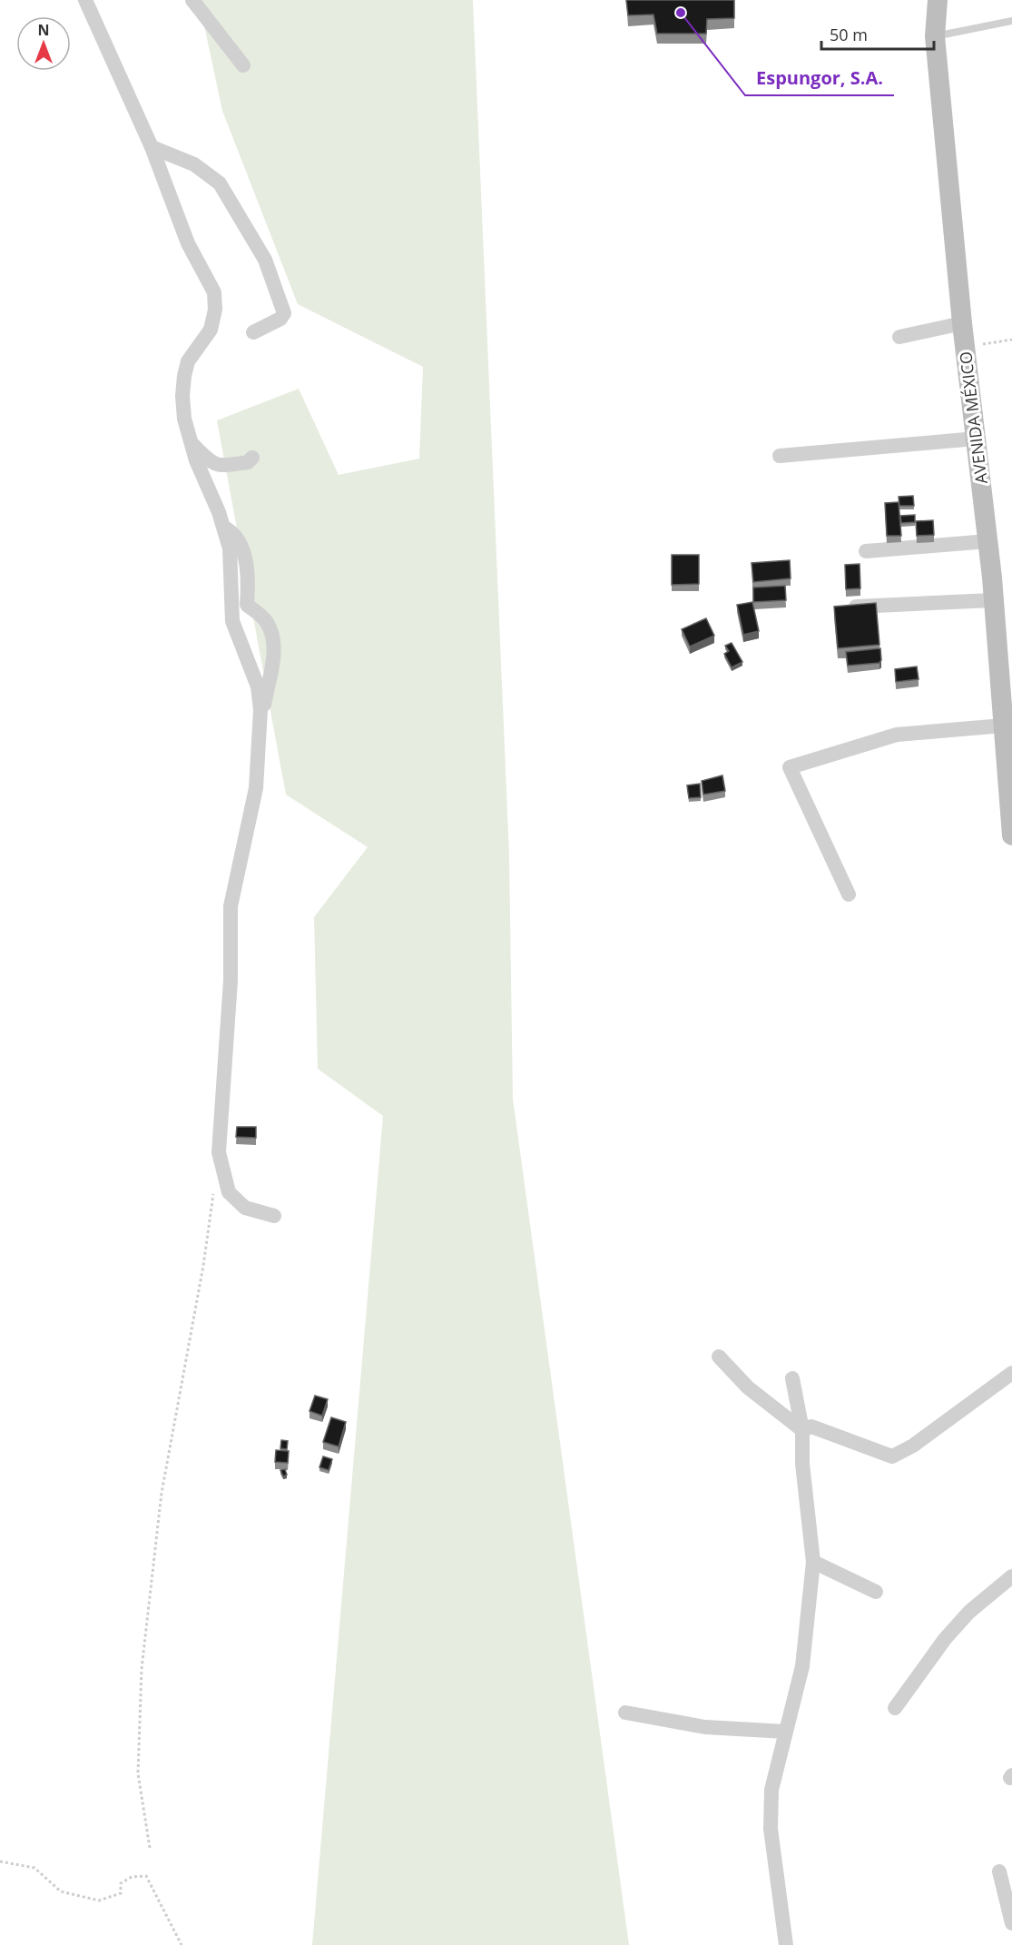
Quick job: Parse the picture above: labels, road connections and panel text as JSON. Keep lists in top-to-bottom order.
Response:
{
  "streets": {
    "main road": ["AVENIDA MÉXICO"]
  },
  "places": ["Espungor, S.A."],
  "scale_bar": "50 m",
  "north": "top"
}
